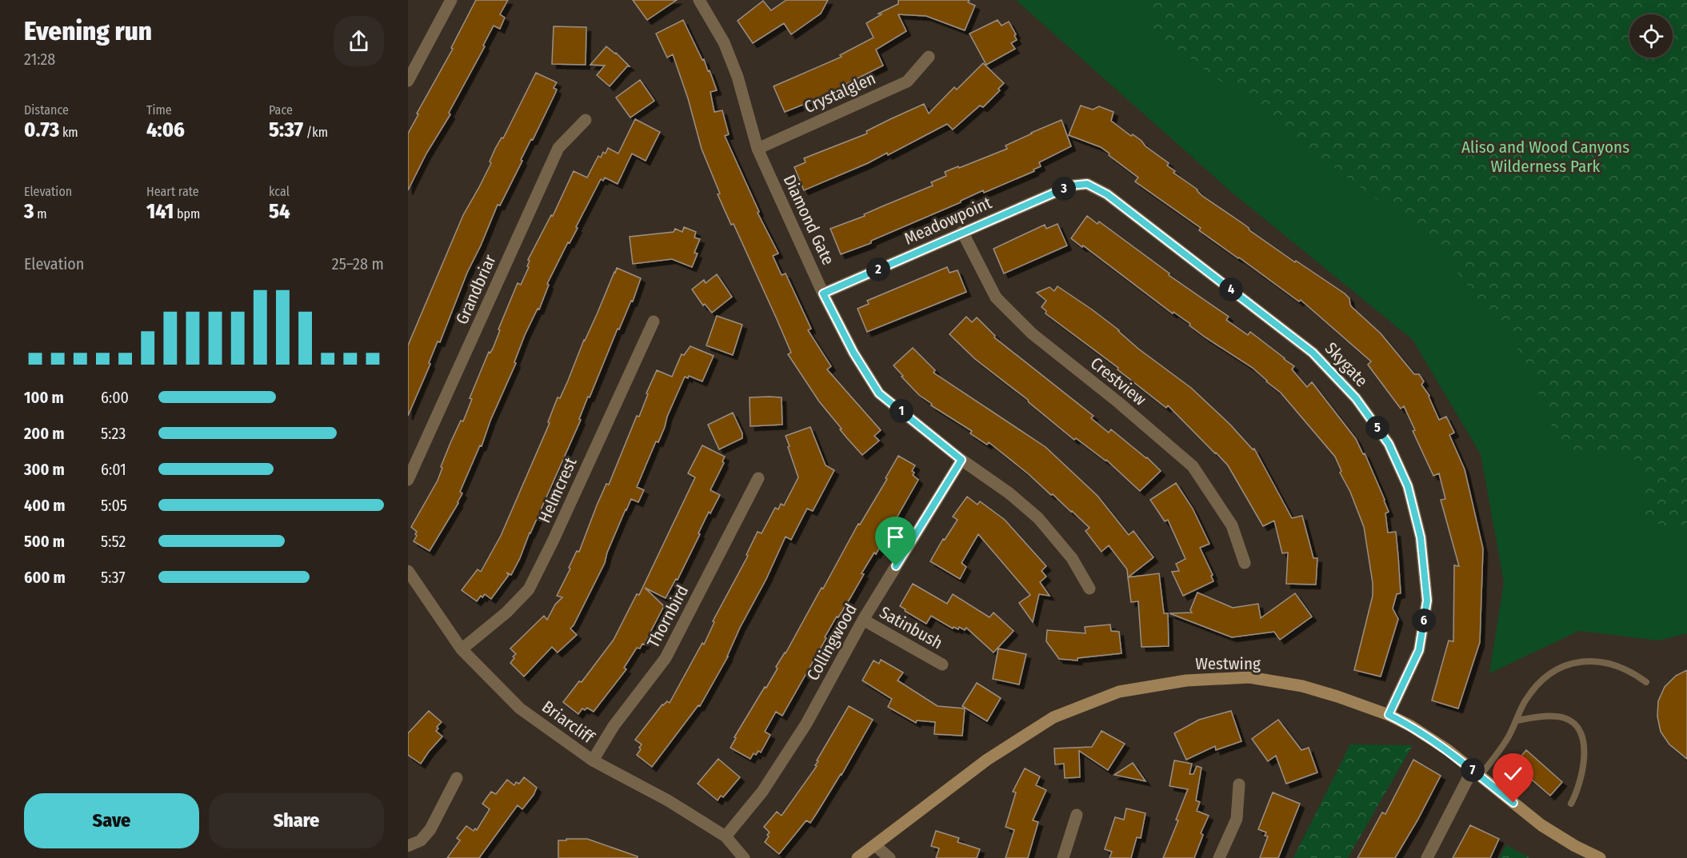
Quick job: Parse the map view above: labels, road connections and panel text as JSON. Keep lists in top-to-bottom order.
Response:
{
  "streets": {
    "street": [
      "Crystalglen",
      "Diamond Gate",
      "Meadowpoint",
      "Grandbriar",
      "Skygate",
      "Crestview",
      "Helmcrest",
      "Thornbird",
      "Satinbush",
      "Collingwood",
      "Westwing",
      "Briarcliff"
    ]
  },
  "crossings": [
    ["Crystalglen", "Diamond Gate"],
    ["Diamond Gate", "Meadowpoint"],
    ["Diamond Gate", "Collingwood"],
    ["Meadowpoint", "Skygate"],
    ["Meadowpoint", "Crestview"],
    ["Skygate", "Westwing"],
    ["Helmcrest", "Briarcliff"],
    ["Thornbird", "Briarcliff"],
    ["Satinbush", "Collingwood"],
    ["Collingwood", "Briarcliff"]
  ],
  "parks": ["Aliso and Wood Canyons Wilderness Park"],
  "page": {
    "heading": ["Evening run", "21:28"],
    "stats": [
      ["Distance", "0.73 km"],
      ["Time", "4:06"],
      ["Pace", "5:37 /km"],
      ["Elevation", "3 m"],
      ["Heart rate", "141 bpm"],
      ["kcal", "54"]
    ],
    "pins": [
      "3",
      "2",
      "4",
      "1",
      "5",
      "6",
      "7"
    ],
    "chart": ["Elevation", "25–28 m"],
    "list": [
      {
        "name": "100 m",
        "note": "6:00"
      },
      {
        "name": "200 m",
        "note": "5:23"
      },
      {
        "name": "300 m",
        "note": "6:01"
      },
      {
        "name": "400 m",
        "note": "5:05"
      },
      {
        "name": "500 m",
        "note": "5:52"
      },
      {
        "name": "600 m",
        "note": "5:37"
      }
    ],
    "buttons": ["Save", "Share"]
  }
}
